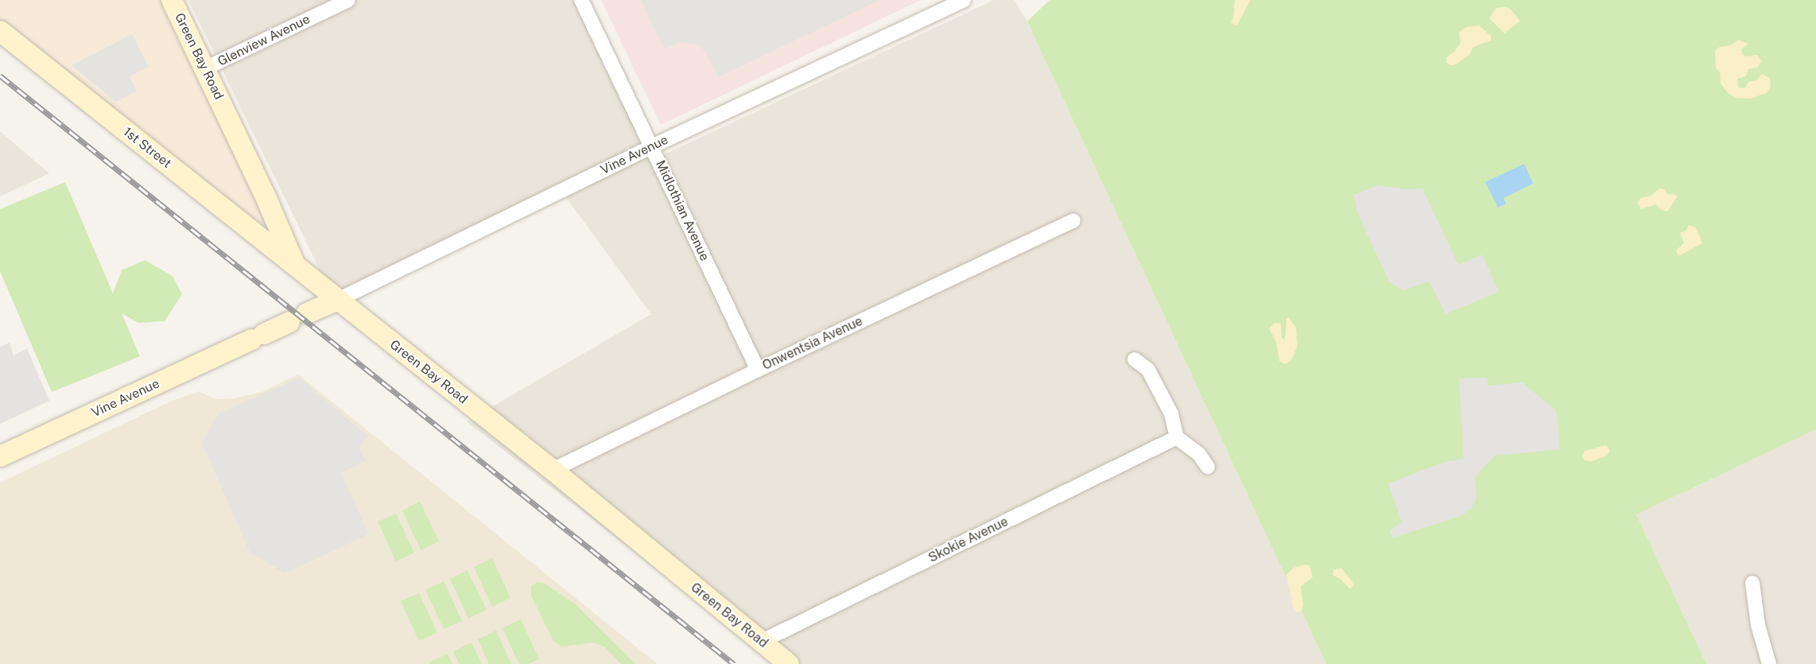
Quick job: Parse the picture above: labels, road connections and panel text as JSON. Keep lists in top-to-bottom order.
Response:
{
  "streets": {
    "main road": ["Green Bay Road", "1st Street", "Vine Avenue"],
    "street": [
      "Glenview Avenue",
      "Midlothian Avenue",
      "Onwentsia Avenue",
      "Skokie Avenue"
    ]
  },
  "crossings": [
    ["Glenview Avenue", "Green Bay Road"],
    ["Green Bay Road", "1st Street"],
    ["Green Bay Road", "Vine Avenue"],
    ["Green Bay Road", "Onwentsia Avenue"],
    ["Green Bay Road", "Skokie Avenue"],
    ["Vine Avenue", "Midlothian Avenue"],
    ["Midlothian Avenue", "Onwentsia Avenue"]
  ]
}
